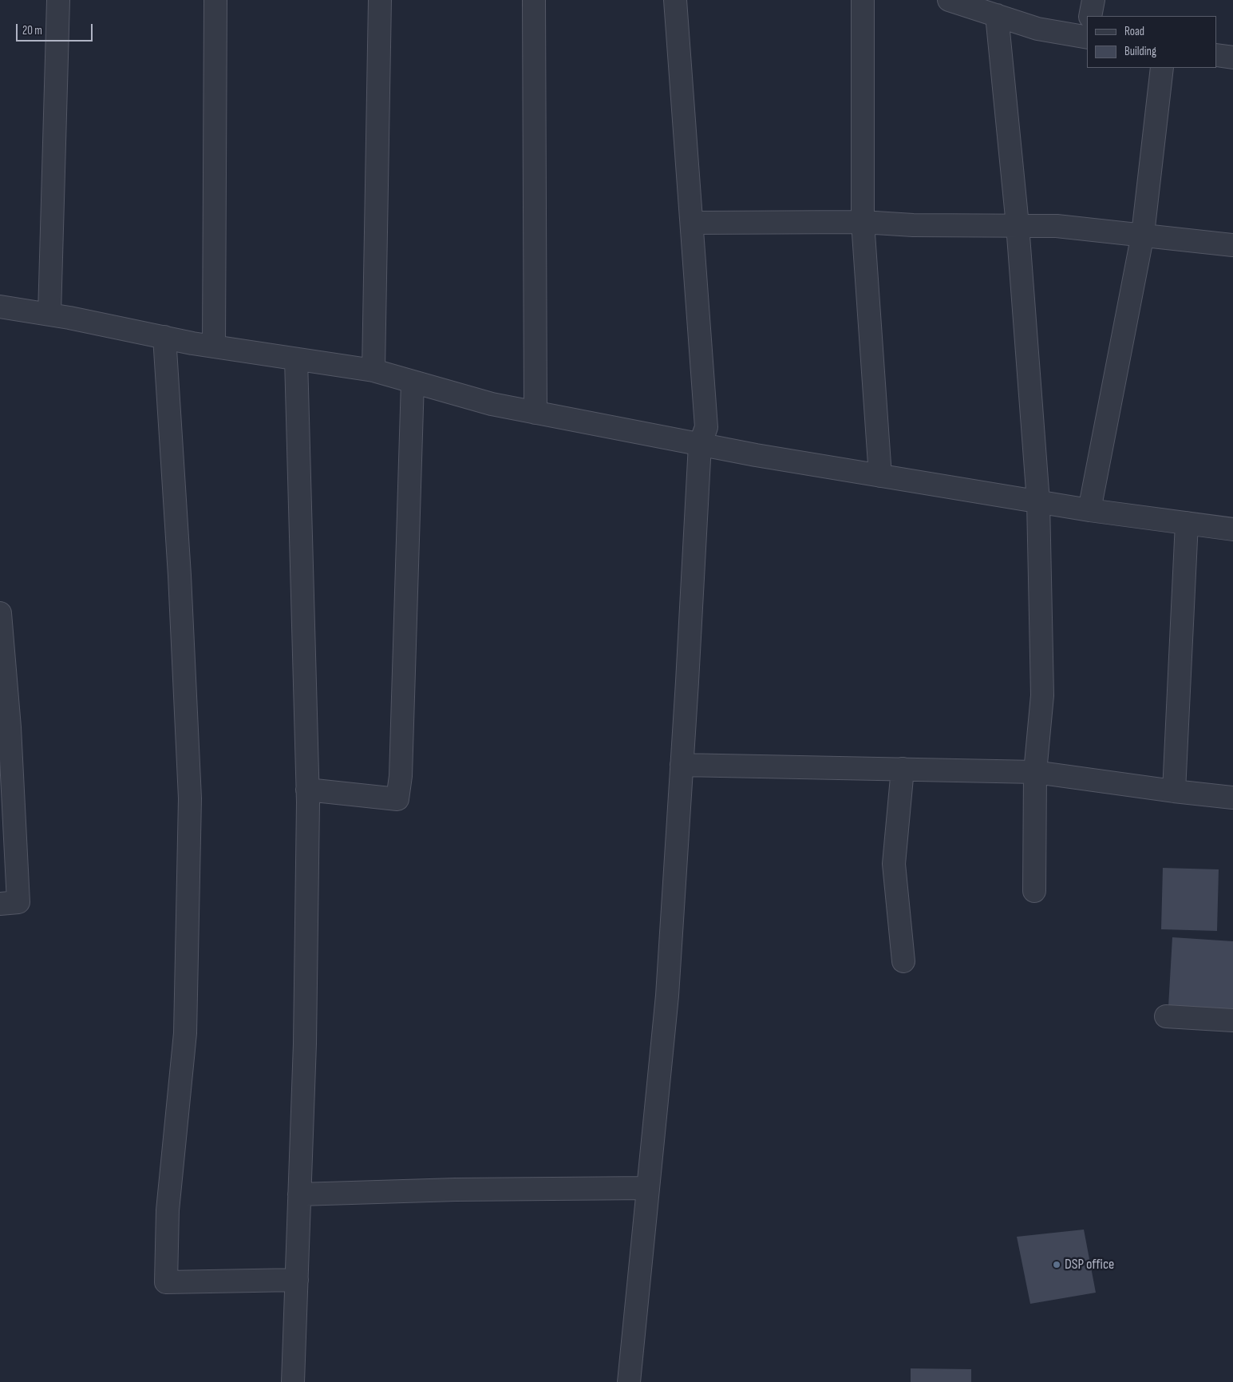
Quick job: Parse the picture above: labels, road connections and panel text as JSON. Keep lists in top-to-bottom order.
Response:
{
  "places": ["DSP office"],
  "legend": ["Road", "Building"],
  "scale_bar": "20 m"
}
